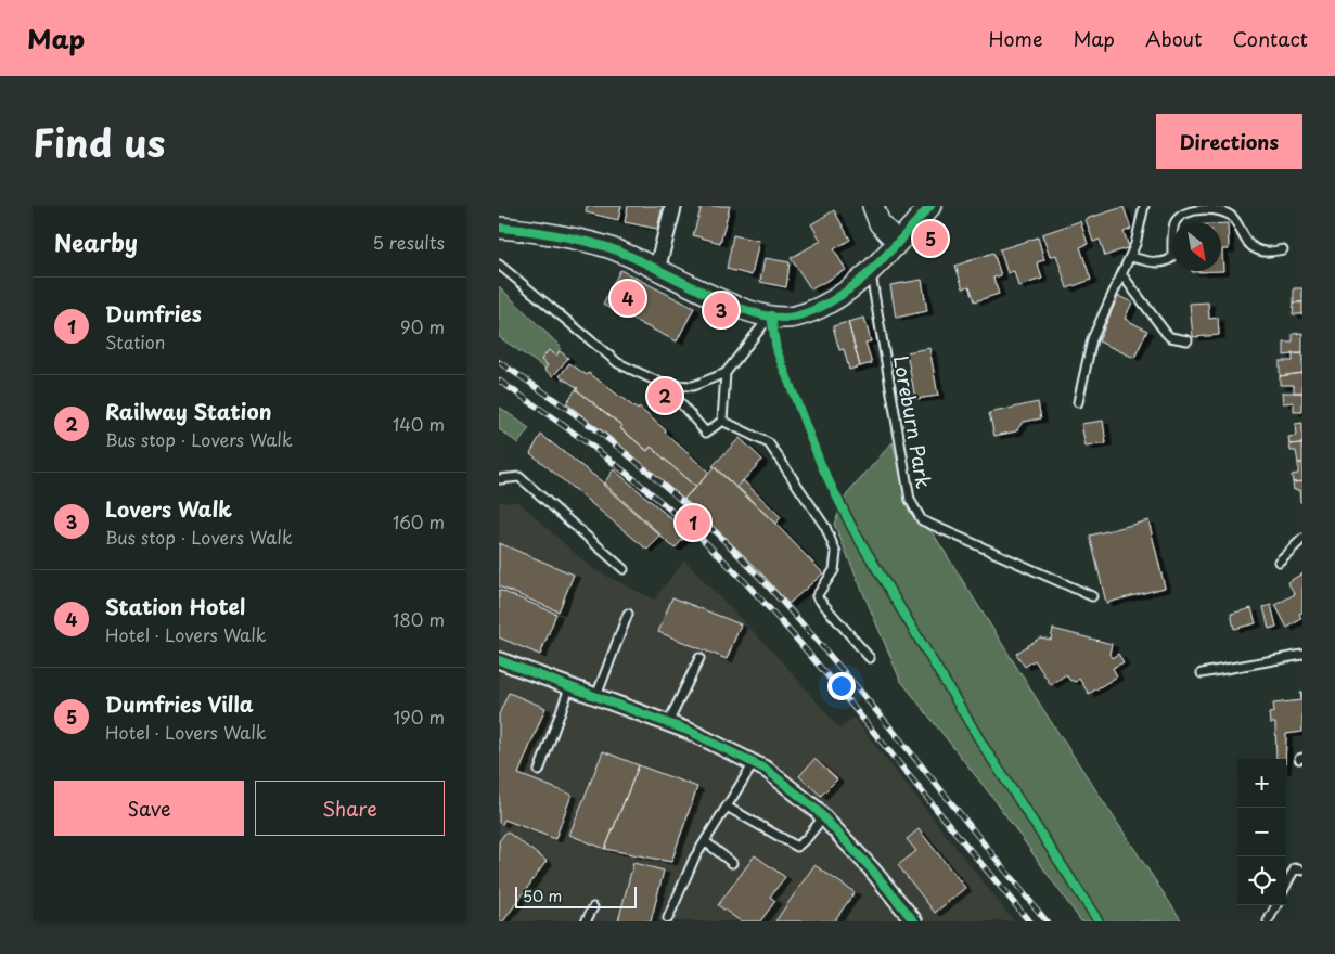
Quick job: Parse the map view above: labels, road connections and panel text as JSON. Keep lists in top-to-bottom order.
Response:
{
  "streets": {
    "lane": ["Loreburn Park"]
  },
  "scale_bar": "50 m",
  "north": "bottom right",
  "page": {
    "header": "Map",
    "nav": [
      "Home",
      "Map",
      "About",
      "Contact"
    ],
    "title": "Find us",
    "buttons": [
      "Directions",
      ["Save", "Share"]
    ],
    "heading": ["Nearby", "5 results"],
    "pins": [
      "5",
      "4",
      "3",
      "2",
      "1"
    ],
    "list": [
      {
        "mark": "1",
        "name": "Dumfries",
        "note": "Station",
        "value": "90 m"
      },
      {
        "mark": "2",
        "name": "Railway Station",
        "note": "Bus stop · Lovers Walk",
        "value": "140 m"
      },
      {
        "mark": "3",
        "name": "Lovers Walk",
        "note": "Bus stop · Lovers Walk",
        "value": "160 m"
      },
      {
        "mark": "4",
        "name": "Station Hotel",
        "note": "Hotel · Lovers Walk",
        "value": "180 m"
      },
      {
        "mark": "5",
        "name": "Dumfries Villa",
        "note": "Hotel · Lovers Walk",
        "value": "190 m"
      }
    ],
    "map_buttons": ["+", "−"],
    "scale": "50 m"
  }
}
